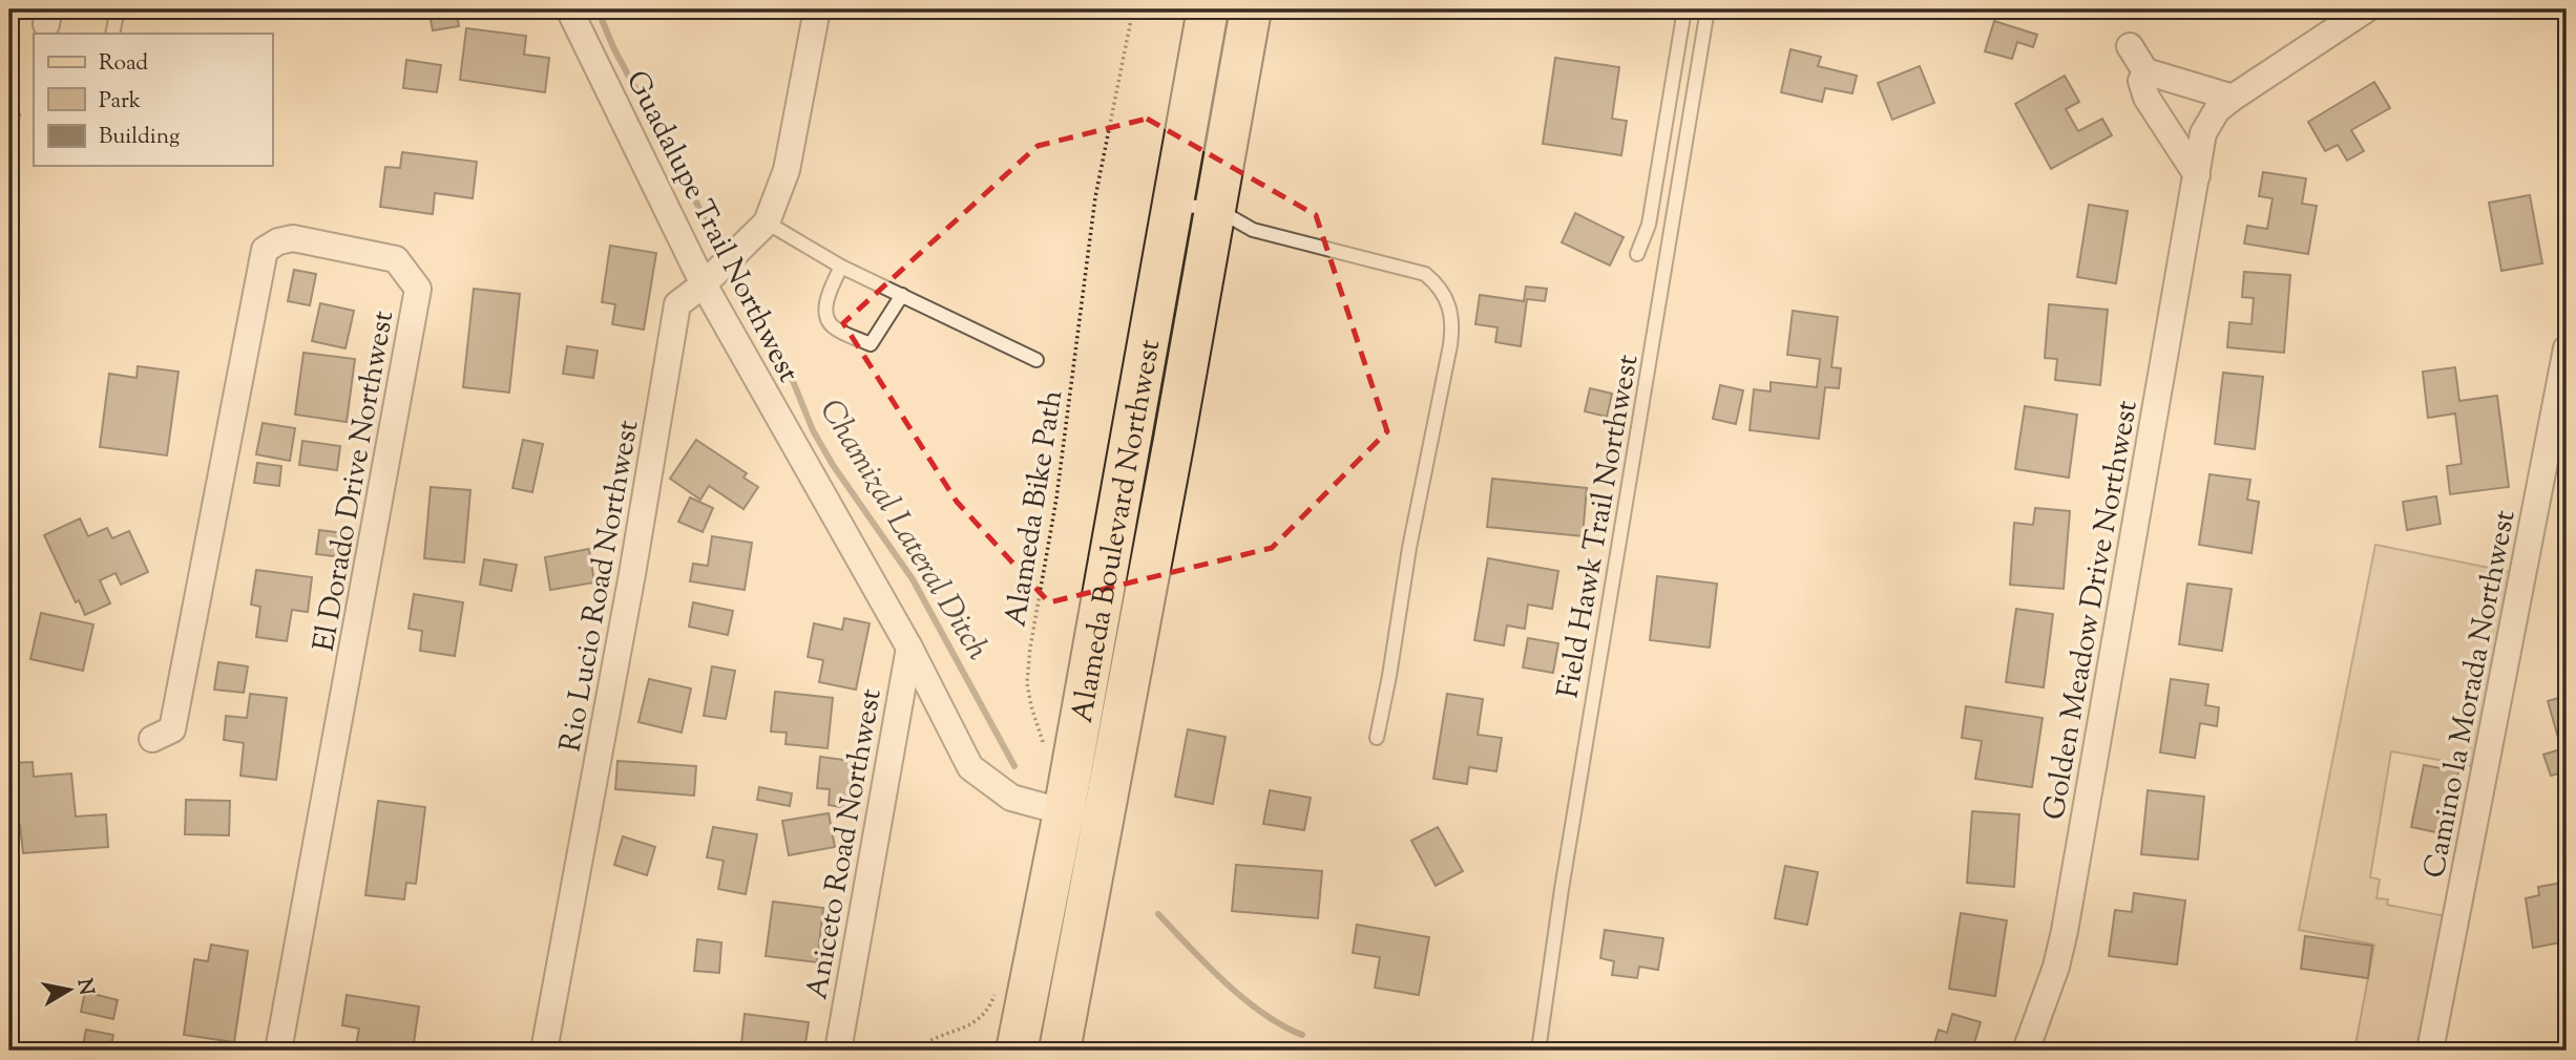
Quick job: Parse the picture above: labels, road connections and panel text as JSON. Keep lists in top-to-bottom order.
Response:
{
  "streets": {
    "main road": ["Alameda Boulevard Northwest"],
    "street": [
      "Guadalupe Trail Northwest",
      "El Dorado Drive Northwest",
      "Rio Lucio Road Northwest",
      "Golden Meadow Drive Northwest",
      "Camino la Morada Northwest",
      "Aniceto Road Northwest"
    ],
    "lane": ["Field Hawk Trail Northwest"],
    "path": ["Alameda Bike Path"]
  },
  "crossings": [
    ["Guadalupe Trail Northwest", "Alameda Boulevard Northwest"],
    ["Guadalupe Trail Northwest", "Rio Lucio Road Northwest"],
    ["Guadalupe Trail Northwest", "Aniceto Road Northwest"]
  ],
  "water": ["Chamizal Lateral Ditch"],
  "legend": ["Road", "Park", "Building"],
  "north": "right"
}
